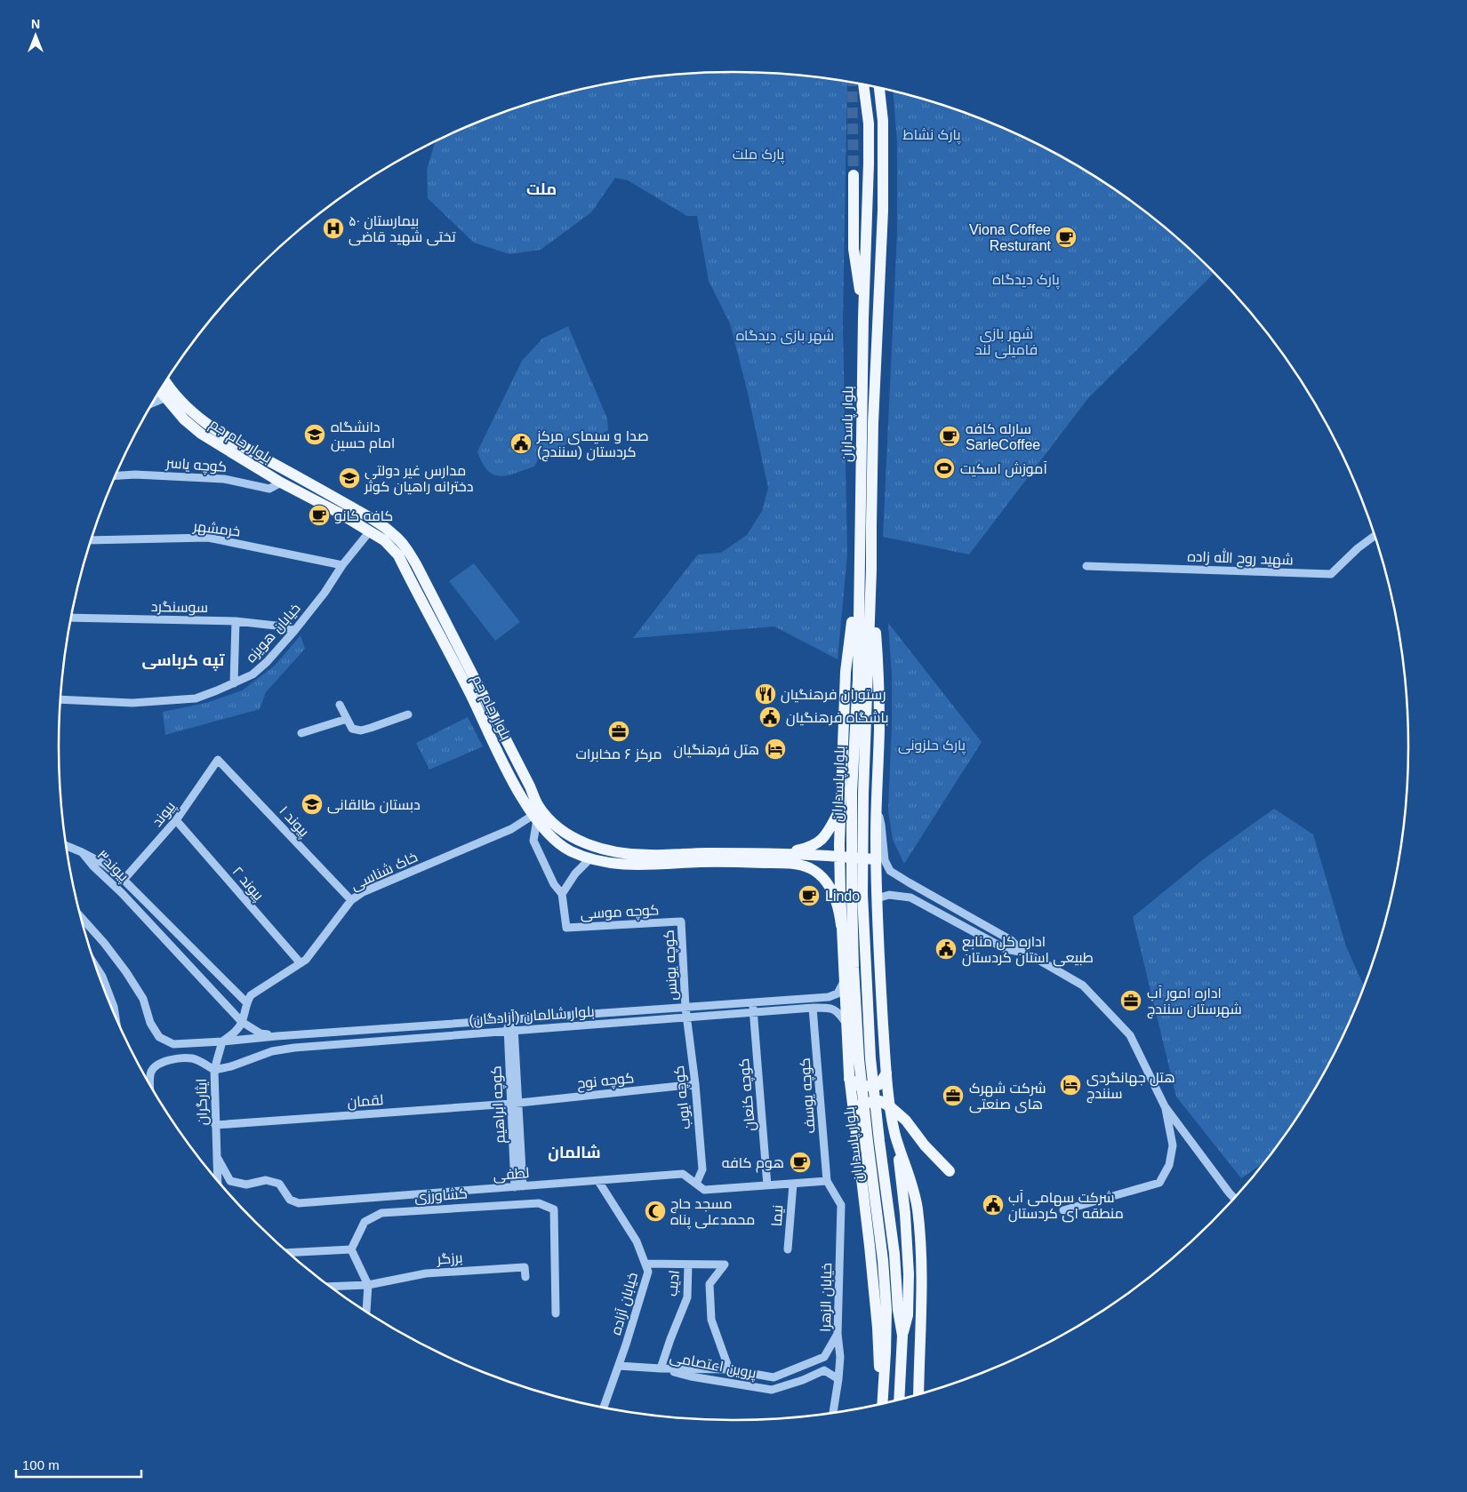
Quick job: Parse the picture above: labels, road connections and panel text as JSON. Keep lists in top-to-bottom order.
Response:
{
  "streets": {
    "main road": ["بلوار پاسداران", "بلوار جام جم"],
    "street": [
      "کوچه یاسر",
      "خرمشهر",
      "شهید روح الله زاده",
      "سوسنگرد",
      "خیابان هویزه",
      "پیوند",
      "پیوند ۱",
      "پیوند۳",
      "خاک شناسی",
      "پیوند ۲",
      "کوچه موسی",
      "کوچه یونس",
      "بلوار شالمان (آزادگان)",
      "کوچه نوح",
      "کوچه کنعان",
      "کوچه یوسف",
      "کوچه ایوب",
      "لقمان",
      "ایثارگران",
      "کوچه ابراهیم",
      "لطفی",
      "کشاورزی",
      "نیما",
      "برزگر",
      "ادیب",
      "خیابان الزهرا",
      "خیابان آزاده",
      "پروین اعتصامی"
    ]
  },
  "crossings": [
    ["بلوار جام جم", "کوچه یاسر"],
    ["بلوار جام جم", "خیابان هویزه"],
    ["بلوار جام جم", "خاک شناسی"],
    ["خرمشهر", "خیابان هویزه"],
    ["سوسنگرد", "خیابان هویزه"],
    ["پیوند", "پیوند ۱"],
    ["پیوند", "پیوند۳"],
    ["پیوند", "پیوند ۲"],
    ["پیوند ۱", "خاک شناسی"],
    ["پیوند۳", "خاک شناسی"],
    ["پیوند۳", "بلوار شالمان (آزادگان)"],
    ["خاک شناسی", "پیوند ۲"],
    ["کوچه موسی", "کوچه یونس"],
    ["کوچه یونس", "بلوار شالمان (آزادگان)"],
    ["کوچه یونس", "کوچه ایوب"],
    ["بلوار شالمان (آزادگان)", "کوچه کنعان"],
    ["بلوار شالمان (آزادگان)", "کوچه یوسف"],
    ["بلوار شالمان (آزادگان)", "کوچه ایوب"],
    ["بلوار شالمان (آزادگان)", "ایثارگران"],
    ["بلوار شالمان (آزادگان)", "کوچه ابراهیم"],
    ["کوچه نوح", "کوچه ایوب"],
    ["کوچه نوح", "لقمان"],
    ["کوچه نوح", "کوچه ابراهیم"],
    ["کوچه کنعان", "لطفی"],
    ["کوچه یوسف", "لطفی"],
    ["کوچه یوسف", "خیابان الزهرا"],
    ["کوچه ایوب", "لطفی"],
    ["لقمان", "ایثارگران"],
    ["لقمان", "کوچه ابراهیم"],
    ["ایثارگران", "لطفی"],
    ["کوچه ابراهیم", "لطفی"],
    ["لطفی", "نیما"],
    ["لطفی", "خیابان الزهرا"],
    ["لطفی", "خیابان آزاده"],
    ["ادیب", "پروین اعتصامی"],
    ["خیابان الزهرا", "پروین اعتصامی"]
  ],
  "districts": ["ملت", "تپه کرباسی", "شالمان"],
  "parks": [
    "پارک نشاط",
    "پارک ملت",
    "پارک دیدگاه",
    "شهر بازی فامیلی لند",
    "شهر بازی دیدگاه",
    "پارک حلزونی"
  ],
  "places": {
    "hospital": ["بیمارستان ۵۰ تختی شهید قاضی"],
    "cafe": [
      "Viona Coffee Resturant",
      "سارله کافه SarleCoffee",
      "کافه کانو",
      "Lindo",
      "هوم کافه"
    ],
    "school or university": ["دانشگاه امام حسین", "مدارس غیر دولتی دخترانه راهیان کوثر", "دبستان طالقانی"],
    "public building": [
      "صدا و سیمای مرکز کردستان (سنندج)",
      "باشگاه فرهنگیان",
      "اداره کل منابع طبیعی استان کردستان",
      "شرکت سهامی آب منطقه ای کردستان"
    ],
    "sports": ["آموزش اسکیت"],
    "restaurant": ["رستوران فرهنگیان"],
    "office": ["مرکز ۶ مخابرات", "اداره امور آب شهرستان سنندج", "شرکت شهرک های صنعتی"],
    "hotel": ["هتل فرهنگیان", "هتل جهانگردی سنندج"],
    "mosque": ["مسجد حاج محمدعلی پناه"]
  },
  "scale_bar": "100 m",
  "north": "top"
}
